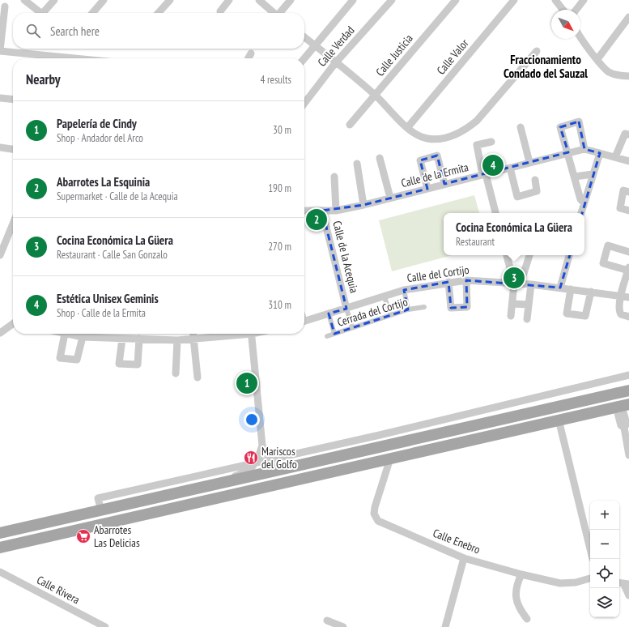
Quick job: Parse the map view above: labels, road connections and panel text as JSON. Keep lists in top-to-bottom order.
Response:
{
  "streets": {
    "street": [
      "Calle Verdad",
      "Calle Justicia",
      "Calle Valor",
      "Calle de la Ermita",
      "Calle de la Acequia",
      "Calle del Cortijo",
      "Cerrada del Cortijo",
      "Calle Enebro",
      "Calle Rivera"
    ]
  },
  "crossings": [
    ["Calle de la Ermita", "Calle de la Acequia"],
    ["Calle de la Acequia", "Calle del Cortijo"]
  ],
  "districts": ["Fraccionamiento Condado del Sauzal"],
  "places": {
    "restaurant": ["Mariscos del Golfo"],
    "supermarket": ["Abarrotes Las Delicias"]
  },
  "north": "bottom right",
  "page": {
    "search": "Search here",
    "heading": ["Nearby", "4 results"],
    "list": [
      {
        "mark": "1",
        "name": "Papelería de Cindy",
        "note": "Shop · Andador del Arco",
        "value": "30 m"
      },
      {
        "mark": "2",
        "name": "Abarrotes La Esquinia",
        "note": "Supermarket · Calle de la Acequia",
        "value": "190 m"
      },
      {
        "mark": "3",
        "name": "Cocina Económica La Güera",
        "note": "Restaurant · Calle San Gonzalo",
        "value": "270 m"
      },
      {
        "mark": "4",
        "name": "Estética Unisex Geminis",
        "note": "Shop · Calle de la Ermita",
        "value": "310 m"
      }
    ],
    "pins": [
      "4",
      "2",
      "3",
      "1"
    ],
    "popup": ["Cocina Económica La Güera", "Restaurant"],
    "map_buttons": ["+", "−"]
  }
}
